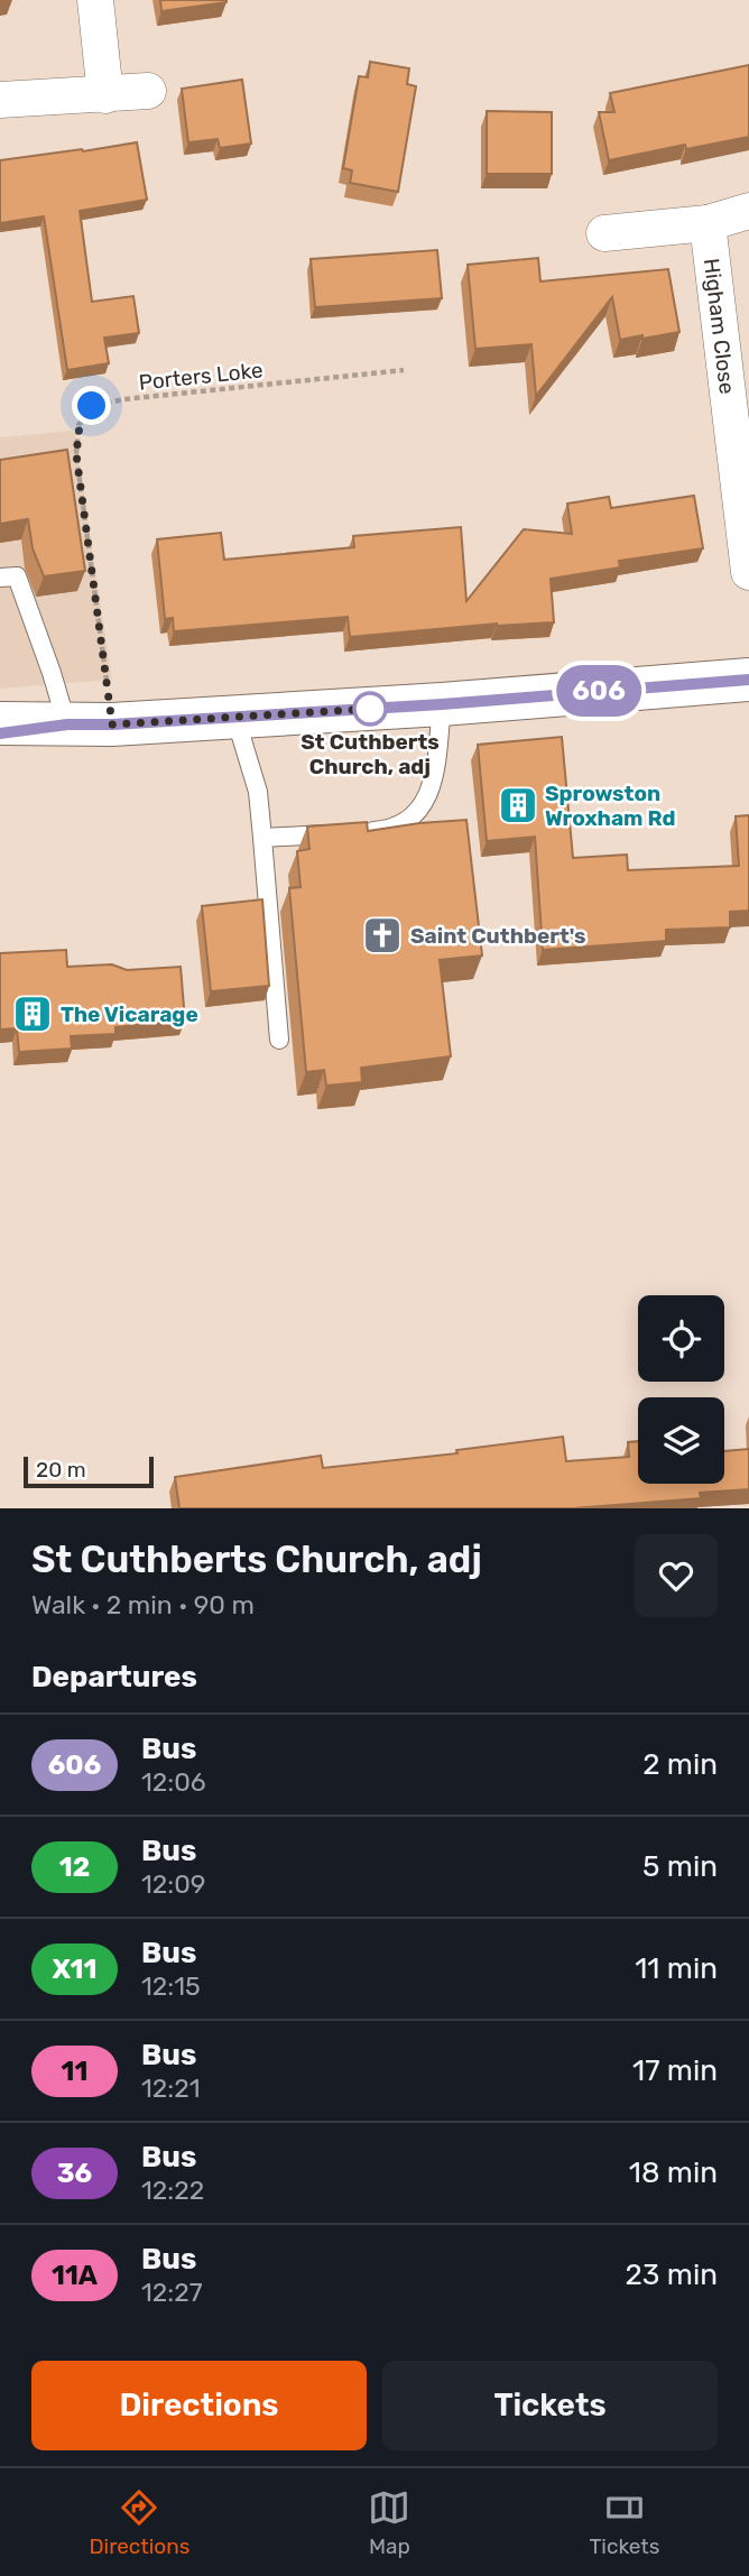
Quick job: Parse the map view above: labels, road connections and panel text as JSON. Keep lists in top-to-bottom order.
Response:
{
  "streets": {
    "street": ["Higham Close"],
    "path": ["Porters Loke"]
  },
  "places": {
    "other": ["St Cuthberts Church, adj"],
    "building": ["Sprowston Wroxham Rd", "The Vicarage"],
    "church": ["Saint Cuthbert's"]
  },
  "lines": ["bus line 606"],
  "scale_bar": "20 m",
  "page": {
    "on_map": "606",
    "scale": "20 m",
    "heading": [
      ["St Cuthberts Church, adj", "Walk · 2 min · 90 m"],
      "Departures"
    ],
    "list": [
      {
        "mark": "606",
        "name": "Bus",
        "note": "12:06",
        "value": "2 min"
      },
      {
        "mark": "12",
        "name": "Bus",
        "note": "12:09",
        "value": "5 min"
      },
      {
        "mark": "X11",
        "name": "Bus",
        "note": "12:15",
        "value": "11 min"
      },
      {
        "mark": "11",
        "name": "Bus",
        "note": "12:21",
        "value": "17 min"
      },
      {
        "mark": "36",
        "name": "Bus",
        "note": "12:22",
        "value": "18 min"
      },
      {
        "mark": "11A",
        "name": "Bus",
        "note": "12:27",
        "value": "23 min"
      }
    ],
    "buttons": ["Directions", "Tickets"],
    "tabs": ["Directions", "Map", "Tickets"]
  }
}
